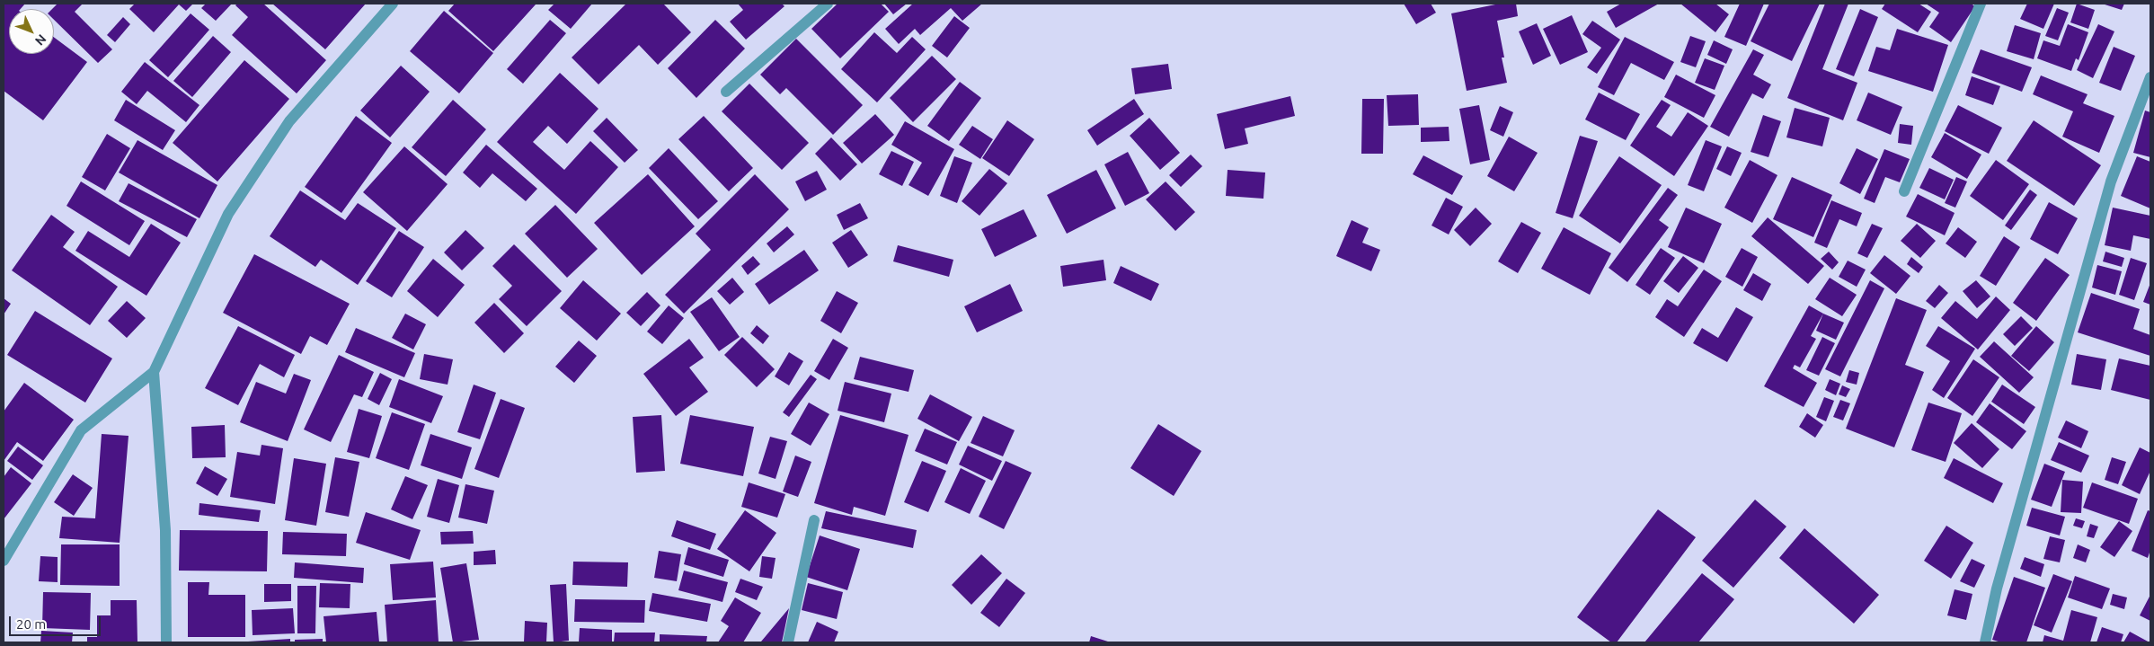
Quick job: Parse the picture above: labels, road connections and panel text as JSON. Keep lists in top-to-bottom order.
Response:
{
  "scale_bar": "20 m",
  "north": "bottom right"
}
